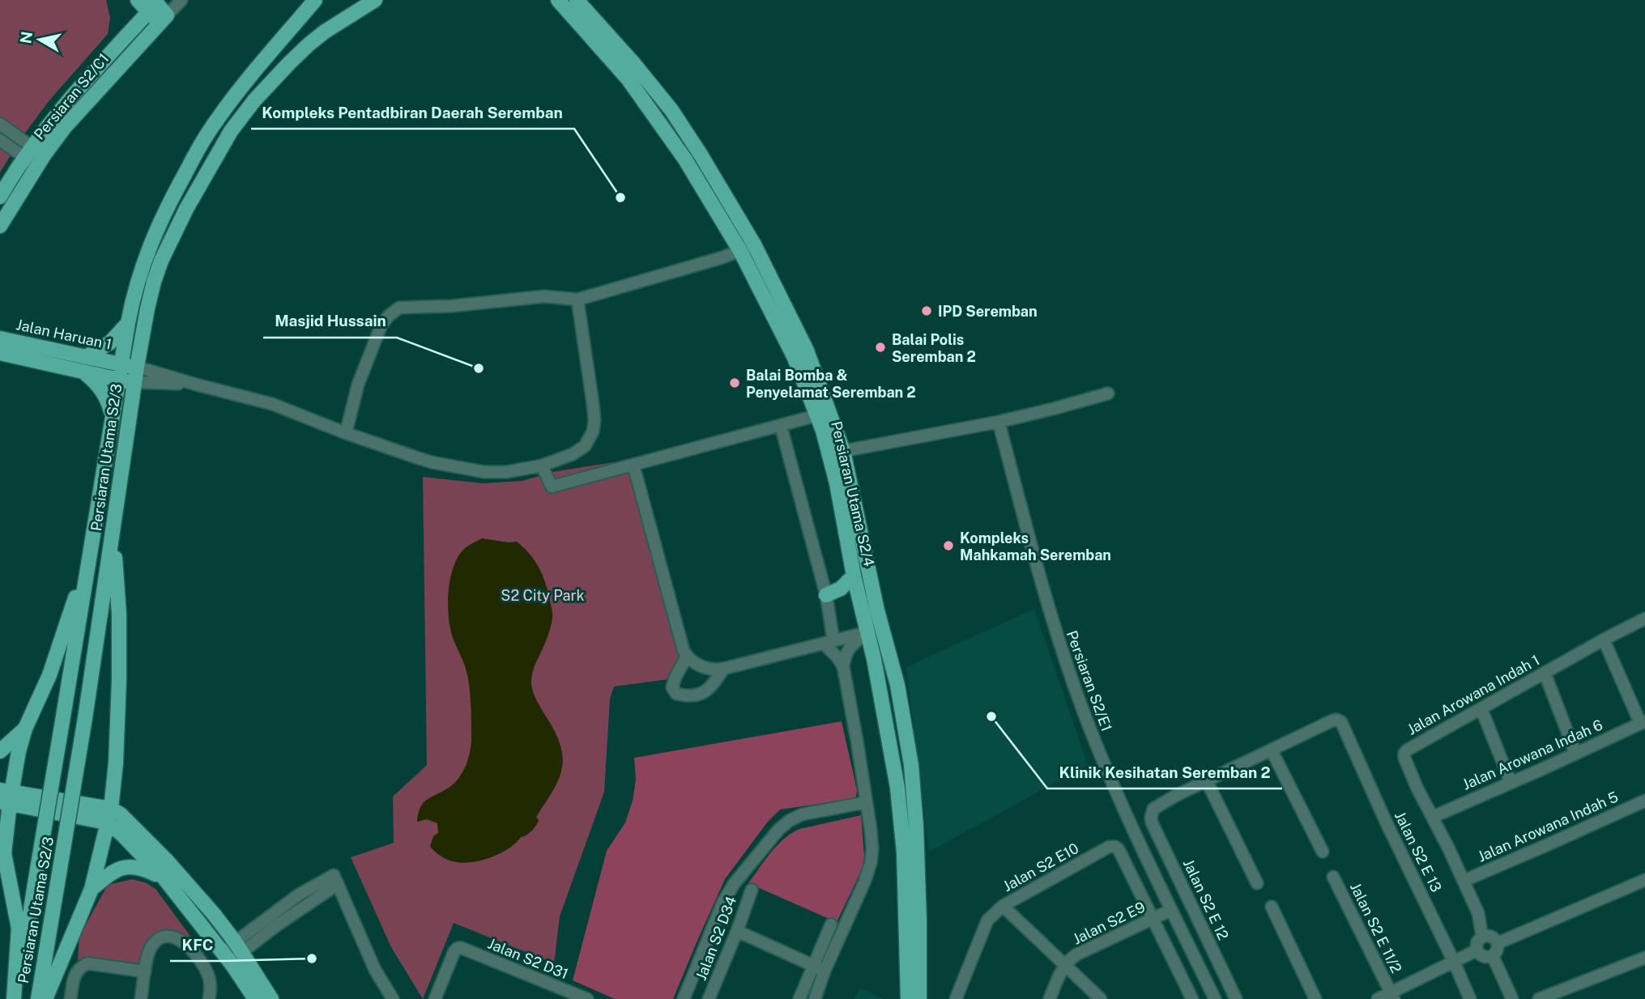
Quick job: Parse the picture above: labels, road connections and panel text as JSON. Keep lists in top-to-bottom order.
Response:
{
  "streets": {
    "main road": [
      "Persiaran S2/C1",
      "Jalan Haruan 1",
      "Persiaran Utama S2/3",
      "Persiaran Utama S2/4"
    ],
    "street": [
      "Persiaran S2/E1",
      "Jalan Arowana Indah 1",
      "Jalan Arowana Indah 6",
      "Jalan Arowana Indah 5",
      "Jalan S2 E 13",
      "Jalan S2 E10",
      "Jalan S2 E 12",
      "Jalan S2 E9",
      "Jalan S2 E 11/2",
      "Jalan S2 D34",
      "Jalan S2 D31"
    ]
  },
  "crossings": [
    ["Jalan Haruan 1", "Persiaran Utama S2/3"],
    ["Persiaran S2/E1", "Jalan S2 E9"],
    ["Jalan Arowana Indah 1", "Jalan Arowana Indah 6"],
    ["Jalan Arowana Indah 1", "Jalan Arowana Indah 5"],
    ["Jalan S2 E10", "Jalan S2 E9"]
  ],
  "parks": ["S2 City Park"],
  "places": [
    "Kompleks Pentadbiran Daerah Seremban",
    "IPD Seremban",
    "Balai Polis Seremban 2",
    "Masjid Hussain",
    "Balai Bomba & Penyelamat Seremban 2",
    "Kompleks Mahkamah Seremban",
    "Klinik Kesihatan Seremban 2",
    "KFC"
  ],
  "north": "left"
}
